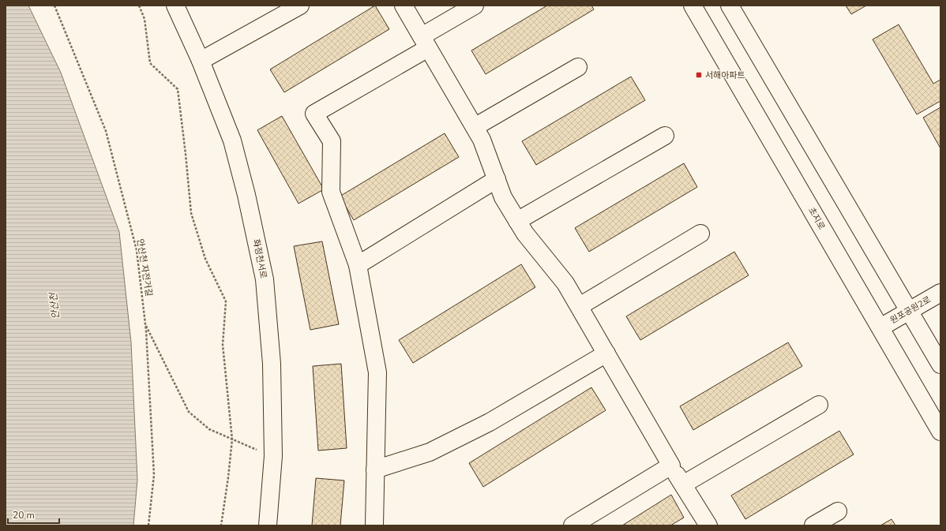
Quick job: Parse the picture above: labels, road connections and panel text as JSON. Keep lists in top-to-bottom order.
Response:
{
  "streets": {
    "street": ["초지로", "화정천서로", "원포공원2로"],
    "path": ["안산천 자전거길"]
  },
  "crossings": [
    ["초지로", "원포공원2로"]
  ],
  "water": ["안산천"],
  "places": {
    "transit": ["서해아파트"]
  },
  "scale_bar": "20 m"
}
